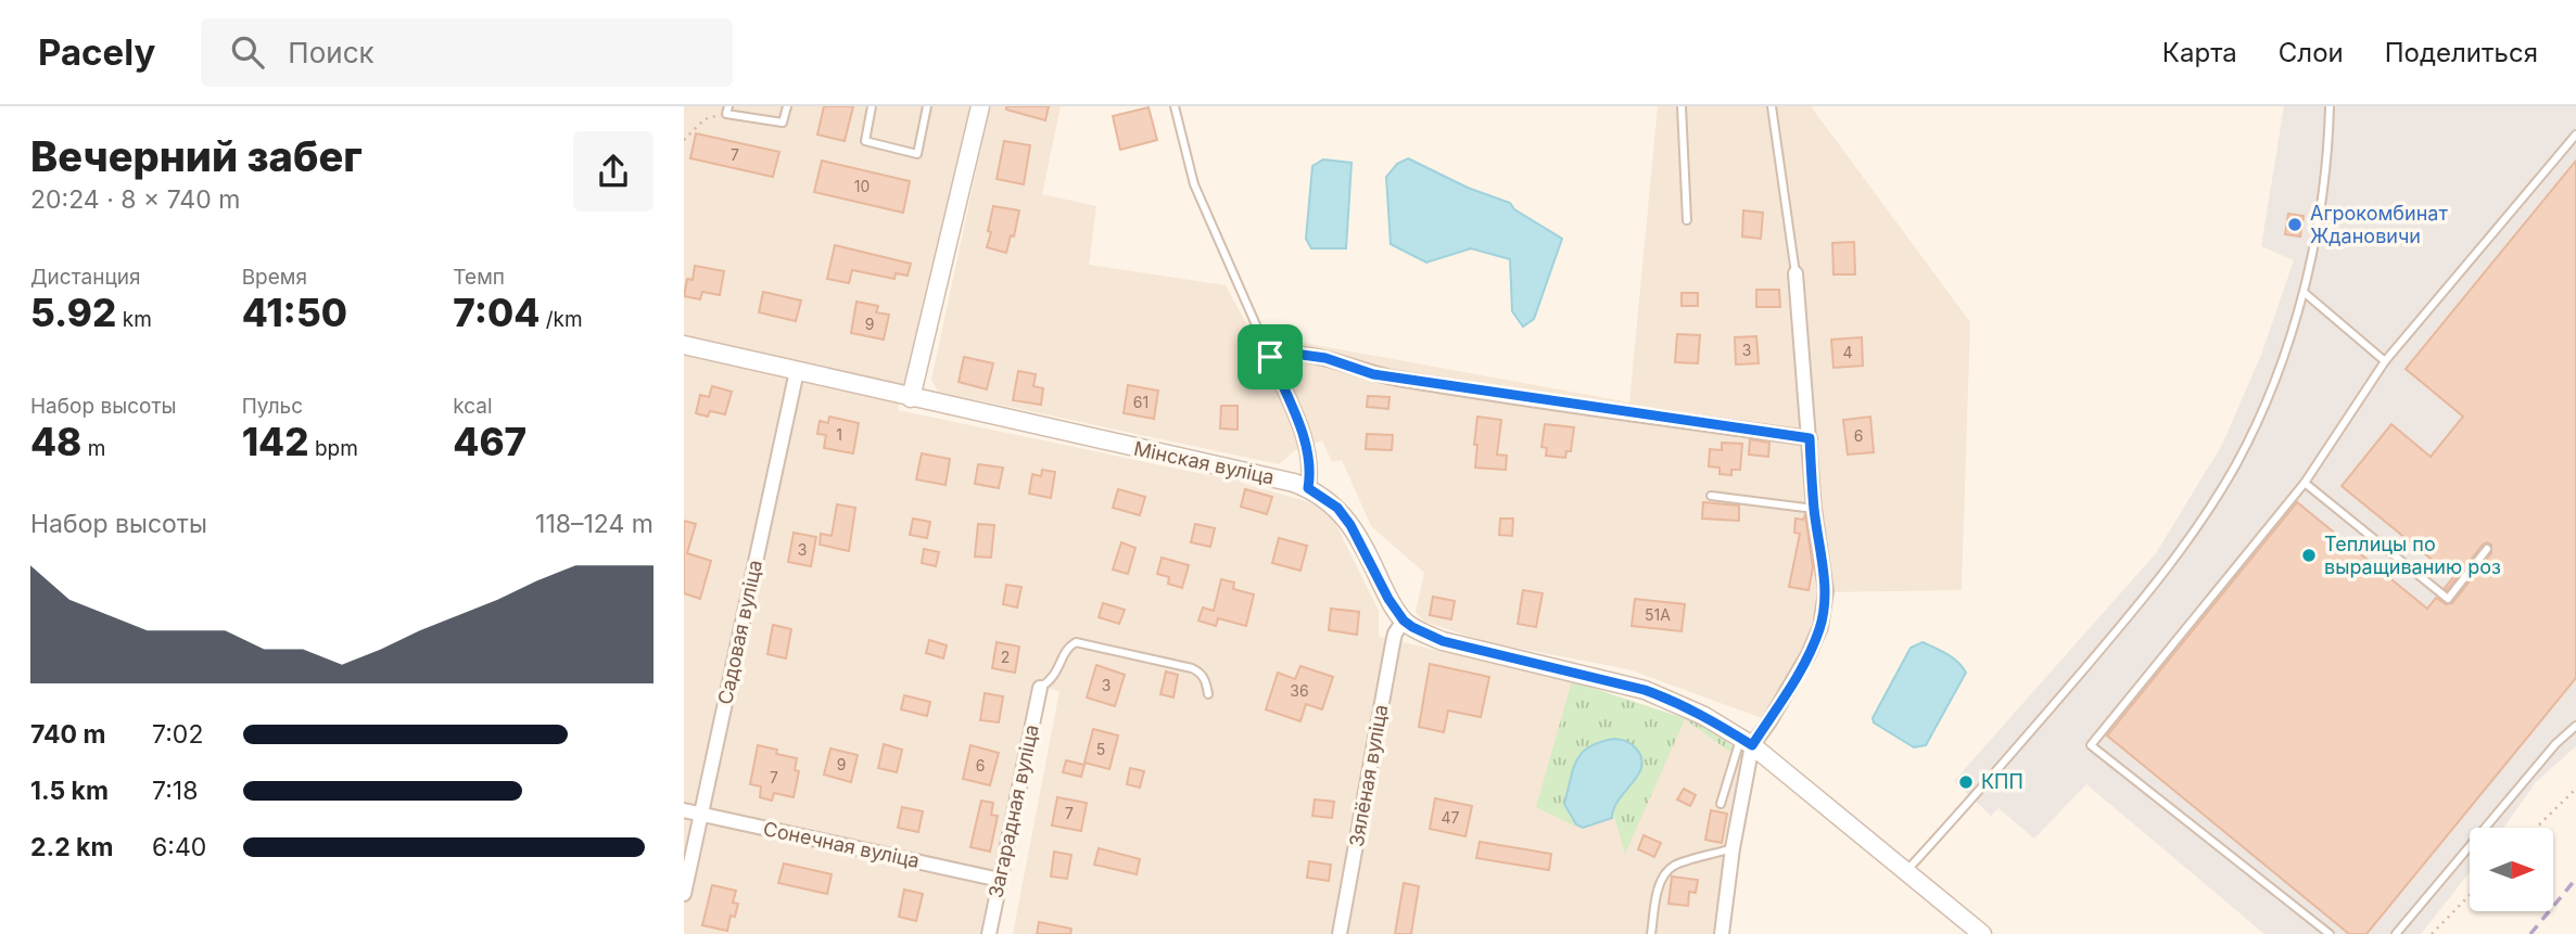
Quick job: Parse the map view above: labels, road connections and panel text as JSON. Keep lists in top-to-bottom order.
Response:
{
  "streets": {
    "street": [
      "Мінская вуліца",
      "Садовая вуліца",
      "Зялёная вуліца",
      "Загарадная вуліца",
      "Сонечная вуліца"
    ]
  },
  "crossings": [
    ["Мінская вуліца", "Садовая вуліца"],
    ["Мінская вуліца", "Зялёная вуліца"],
    ["Садовая вуліца", "Сонечная вуліца"],
    ["Загарадная вуліца", "Сонечная вуліца"]
  ],
  "places": ["Агрокомбинат Ждановичи", "Теплицы по выращиванию роз", "КПП"],
  "house_numbers": [
    "7",
    "10",
    "9",
    "3",
    "4",
    "61",
    "1",
    "6",
    "3",
    "51А",
    "2",
    "3",
    "36",
    "5",
    "9",
    "6",
    "7",
    "7",
    "47"
  ],
  "north": "right",
  "page": {
    "header": "Pacely",
    "search": "Поиск",
    "nav": ["Карта", "Слои", "Поделиться"],
    "heading": ["Вечерний забег", "20:24 · 8 × 740 m"],
    "stats": [
      ["Дистанция", "5.92 km"],
      ["Время", "41:50"],
      ["Темп", "7:04 /km"],
      ["Набор высоты", "48 m"],
      ["Пульс", "142 bpm"],
      ["kcal", "467"]
    ],
    "chart": ["Набор высоты", "118–124 m"],
    "list": [
      {
        "name": "740 m",
        "note": "7:02"
      },
      {
        "name": "1.5 km",
        "note": "7:18"
      },
      {
        "name": "2.2 km",
        "note": "6:40"
      }
    ]
  }
}
